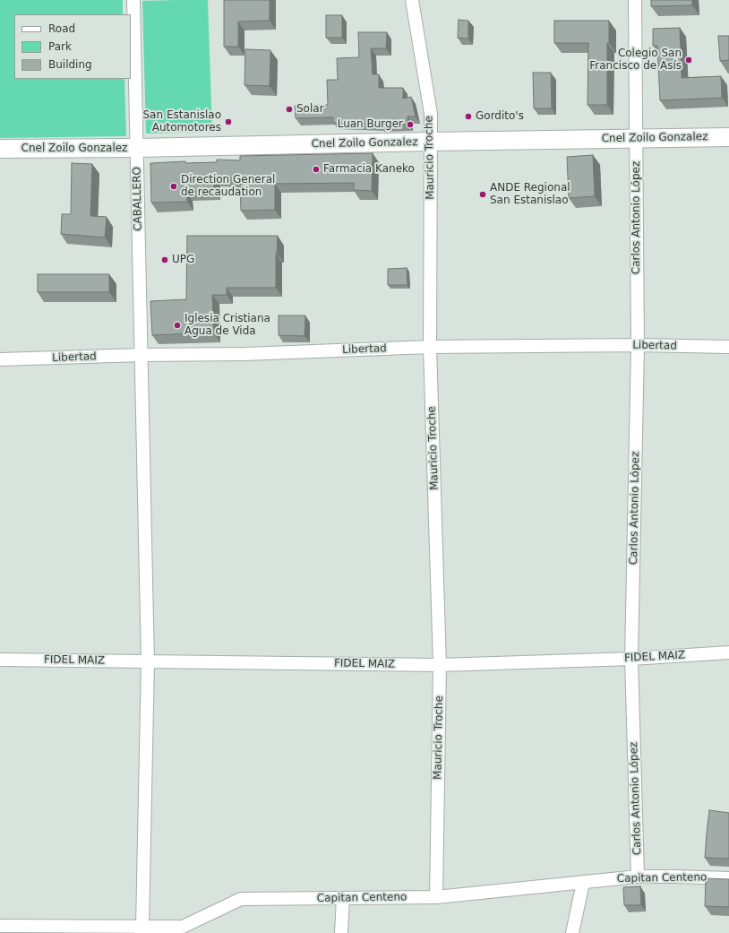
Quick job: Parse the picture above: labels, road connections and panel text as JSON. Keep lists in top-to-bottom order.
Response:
{
  "streets": {
    "main road": ["Cnel Zoilo Gonzalez"],
    "street": [
      "Mauricio Troche",
      "CABALLERO",
      "Carlos Antonio López",
      "Libertad",
      "FIDEL MAIZ",
      "Capitan Centeno"
    ]
  },
  "crossings": [
    ["Cnel Zoilo Gonzalez", "Mauricio Troche"],
    ["Cnel Zoilo Gonzalez", "CABALLERO"],
    ["Cnel Zoilo Gonzalez", "Carlos Antonio López"],
    ["Mauricio Troche", "Libertad"],
    ["Mauricio Troche", "FIDEL MAIZ"],
    ["Mauricio Troche", "Capitan Centeno"],
    ["CABALLERO", "Libertad"],
    ["CABALLERO", "FIDEL MAIZ"],
    ["CABALLERO", "Capitan Centeno"],
    ["Carlos Antonio López", "Libertad"],
    ["Carlos Antonio López", "FIDEL MAIZ"],
    ["Carlos Antonio López", "Capitan Centeno"]
  ],
  "places": [
    "Colegio San Francisco de Asís",
    "Solar",
    "Gordito's",
    "San Estanislao Automotores",
    "Luan Burger",
    "Farmacia Kaneko",
    "Direction General de recaudation",
    "ANDE Regional San Estanislao",
    "UPG",
    "Iglesia Cristiana Agua de Vida"
  ],
  "legend": ["Road", "Park", "Building"]
}
